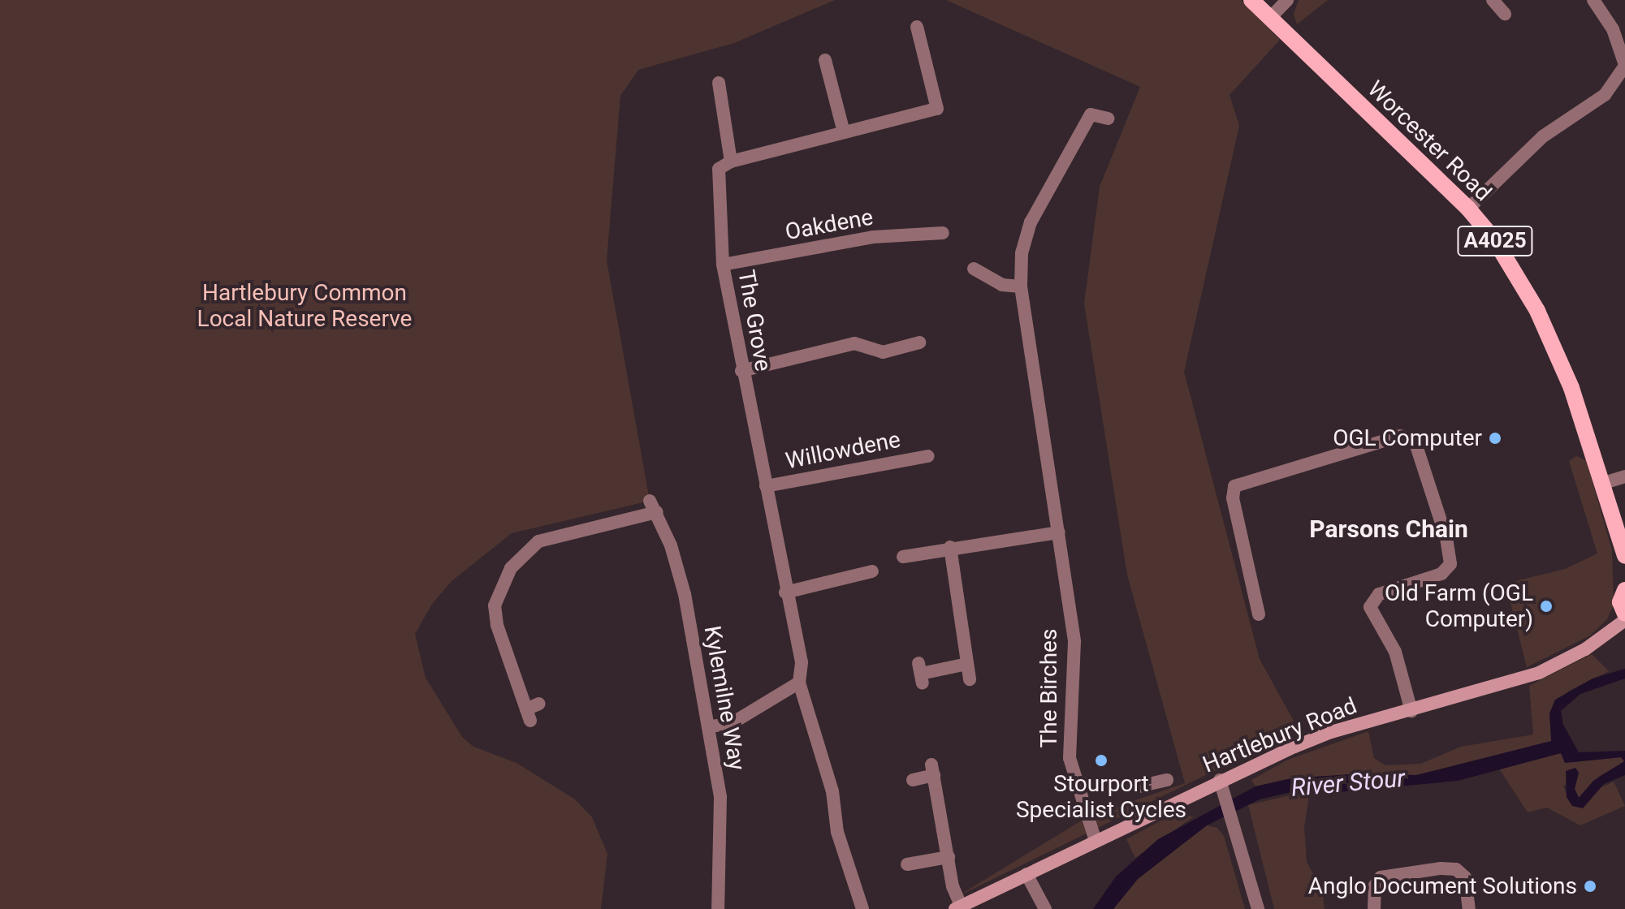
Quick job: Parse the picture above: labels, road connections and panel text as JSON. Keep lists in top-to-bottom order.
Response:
{
  "streets": {
    "main road": ["Worcester Road", "A4025", "Hartlebury Road"],
    "street": [
      "Oakdene",
      "The Grove",
      "Willowdene",
      "The Birches",
      "Kylemilne Way"
    ]
  },
  "crossings": [
    ["Oakdene", "The Grove"],
    ["The Grove", "Willowdene"],
    ["The Birches", "Hartlebury Road"]
  ],
  "districts": ["Parsons Chain"],
  "water": ["River Stour"],
  "parks": ["Hartlebury Common Local Nature Reserve"],
  "places": [
    "OGL Computer",
    "Old Farm (OGL Computer)",
    "Stourport Specialist Cycles",
    "Anglo Document Solutions"
  ]
}
